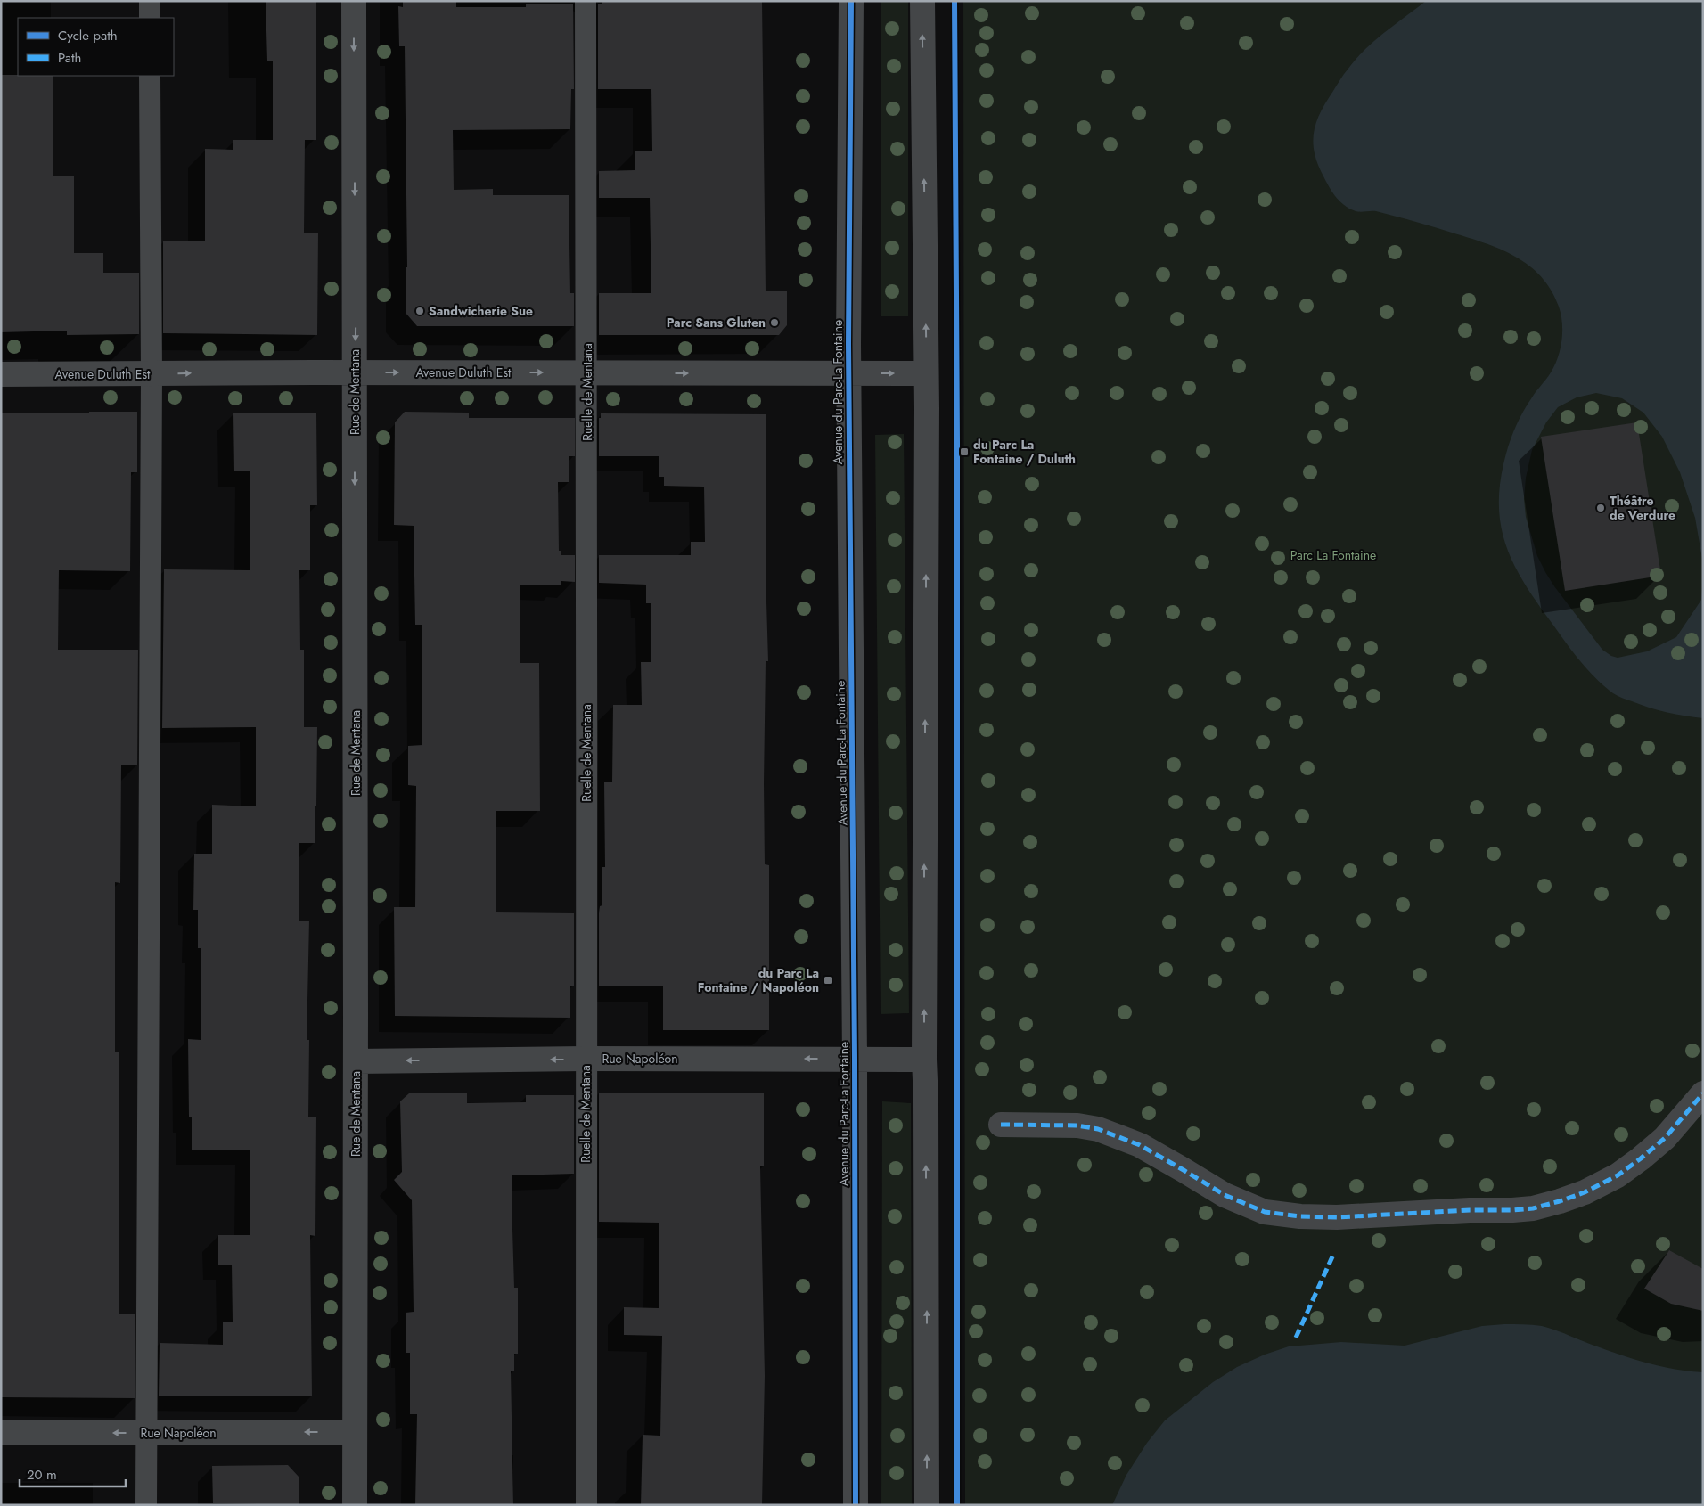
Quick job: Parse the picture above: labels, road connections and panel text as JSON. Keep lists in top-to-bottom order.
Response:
{
  "streets": {
    "street": [
      "Avenue Duluth Est",
      "Rue de Mentana",
      "Avenue du Parc-La Fontaine",
      "Rue Napoléon"
    ],
    "lane": ["Ruelle de Mentana"]
  },
  "crossings": [
    ["Avenue Duluth Est", "Rue de Mentana"],
    ["Avenue Duluth Est", "Ruelle de Mentana"],
    ["Avenue Duluth Est", "Avenue du Parc-La Fontaine"],
    ["Rue de Mentana", "Rue Napoléon"],
    ["Ruelle de Mentana", "Rue Napoléon"],
    ["Avenue du Parc-La Fontaine", "Rue Napoléon"]
  ],
  "one_way": ["Avenue Duluth Est", "Rue de Mentana", "Rue Napoléon"],
  "parks": ["Parc La Fontaine"],
  "places": {
    "other": ["Sandwicherie Sue", "Parc Sans Gluten", "Théâtre de Verdure"],
    "transit": ["du Parc La Fontaine / Duluth", "du Parc La Fontaine / Napoléon"]
  },
  "legend": ["Cycle path", "Path"],
  "scale_bar": "20 m"
}
